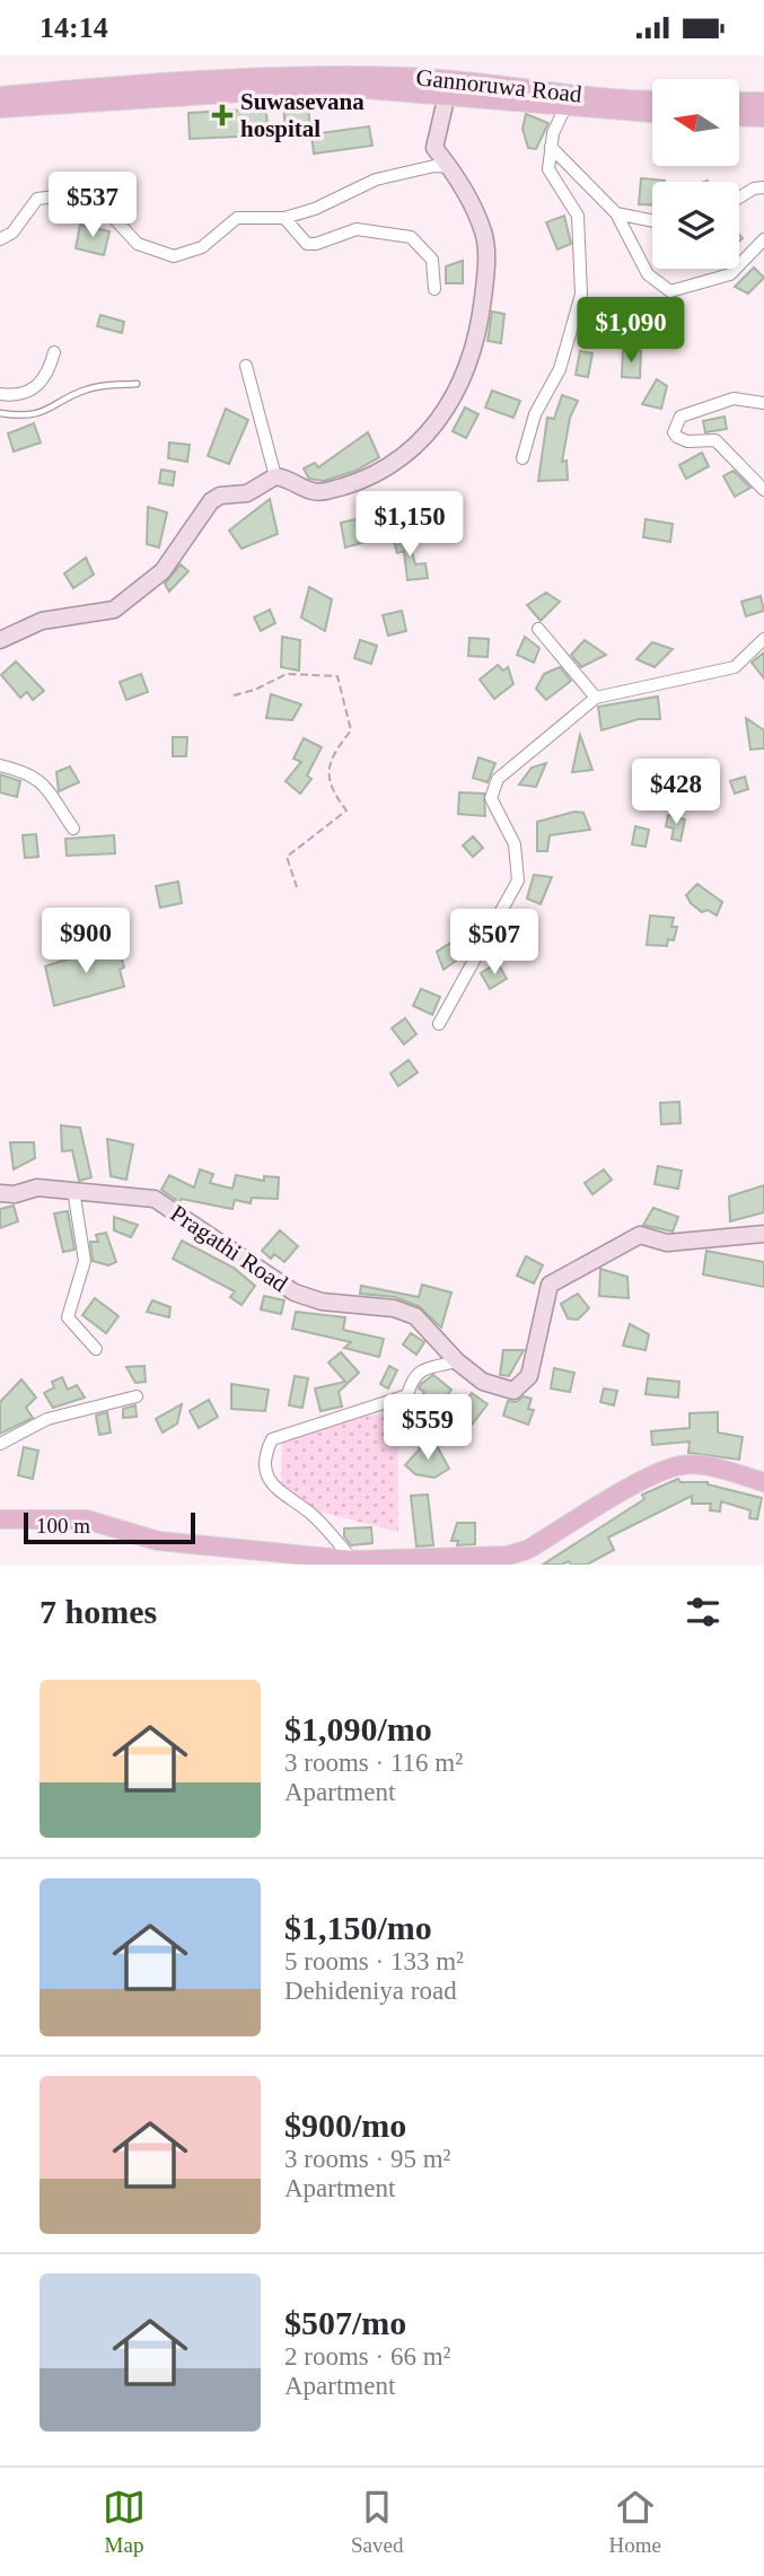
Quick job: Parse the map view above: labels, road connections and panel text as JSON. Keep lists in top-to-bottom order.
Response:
{
  "streets": {
    "main road": ["Gannoruwa Road"],
    "street": ["Pragathi Road"]
  },
  "places": {
    "health": ["Suwasevana hospital"]
  },
  "scale_bar": "100 m",
  "north": "left",
  "page": {
    "status": "14:14",
    "price": [
      "$537",
      "$1,090",
      "$1,150",
      "$428",
      "$900",
      "$507",
      "$559"
    ],
    "scale": "100 m",
    "heading": "7 homes",
    "list": [
      {
        "name": "$1,090/mo",
        "note": "3 rooms · 116 m² · Apartment"
      },
      {
        "name": "$1,150/mo",
        "note": "5 rooms · 133 m² · Dehideniya road"
      },
      {
        "name": "$900/mo",
        "note": "3 rooms · 95 m² · Apartment"
      },
      {
        "name": "$507/mo",
        "note": "2 rooms · 66 m² · Apartment"
      }
    ],
    "tabs": ["Map", "Saved", "Home"]
  }
}
